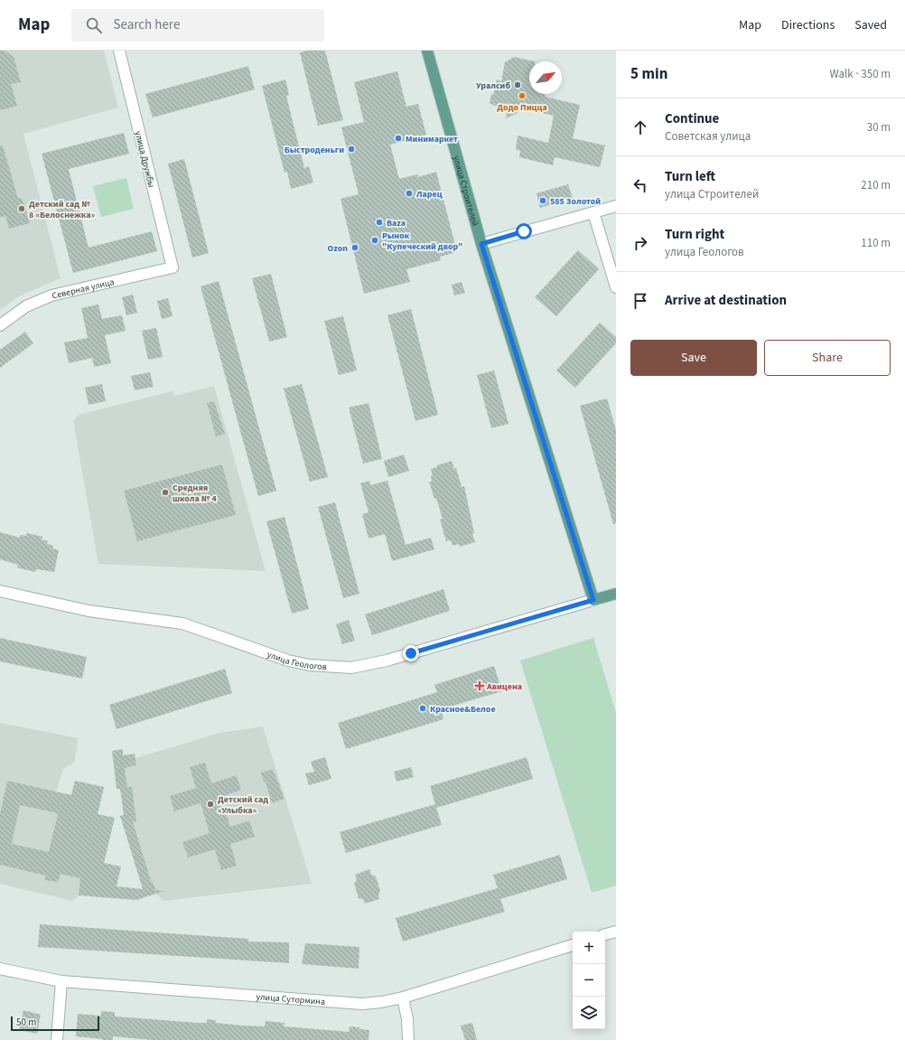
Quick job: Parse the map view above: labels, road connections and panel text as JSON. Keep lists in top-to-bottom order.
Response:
{
  "streets": {
    "main road": ["улица Строителей"],
    "street": [
      "улица Дружбы",
      "Северная улица",
      "улица Геологов",
      "улица Сутормина"
    ]
  },
  "crossings": [
    ["улица Дружбы", "Северная улица"],
    ["улица Строителей", "улица Геологов"]
  ],
  "places": {
    "other": [
      "Уралсиб",
      "Додо Пицца",
      "Минимаркет",
      "Быстроденьги",
      "Ларец",
      "585 Золотой",
      "Детский сад № 8 «Белоснежка»",
      "Baza",
      "Рынок \"Купеческий двор\"",
      "Ozon",
      "Средняя школа № 4",
      "Красное&Белое",
      "Детский сад «Улыбка»"
    ],
    "health": ["Авицена"]
  },
  "scale_bar": "50 m",
  "north": "top right",
  "page": {
    "header": "Map",
    "search": "Search here",
    "nav": ["Map", "Directions", "Saved"],
    "heading": ["5 min", "Walk · 350 m"],
    "list": [
      ["Continue", "Советская улица", "30 m"],
      ["Turn left", "улица Строителей", "210 m"],
      ["Turn right", "улица Геологов", "110 m"],
      "Arrive at destination"
    ],
    "buttons": ["Save", "Share"],
    "map_buttons": ["+", "−"],
    "scale": "50 m"
  }
}
